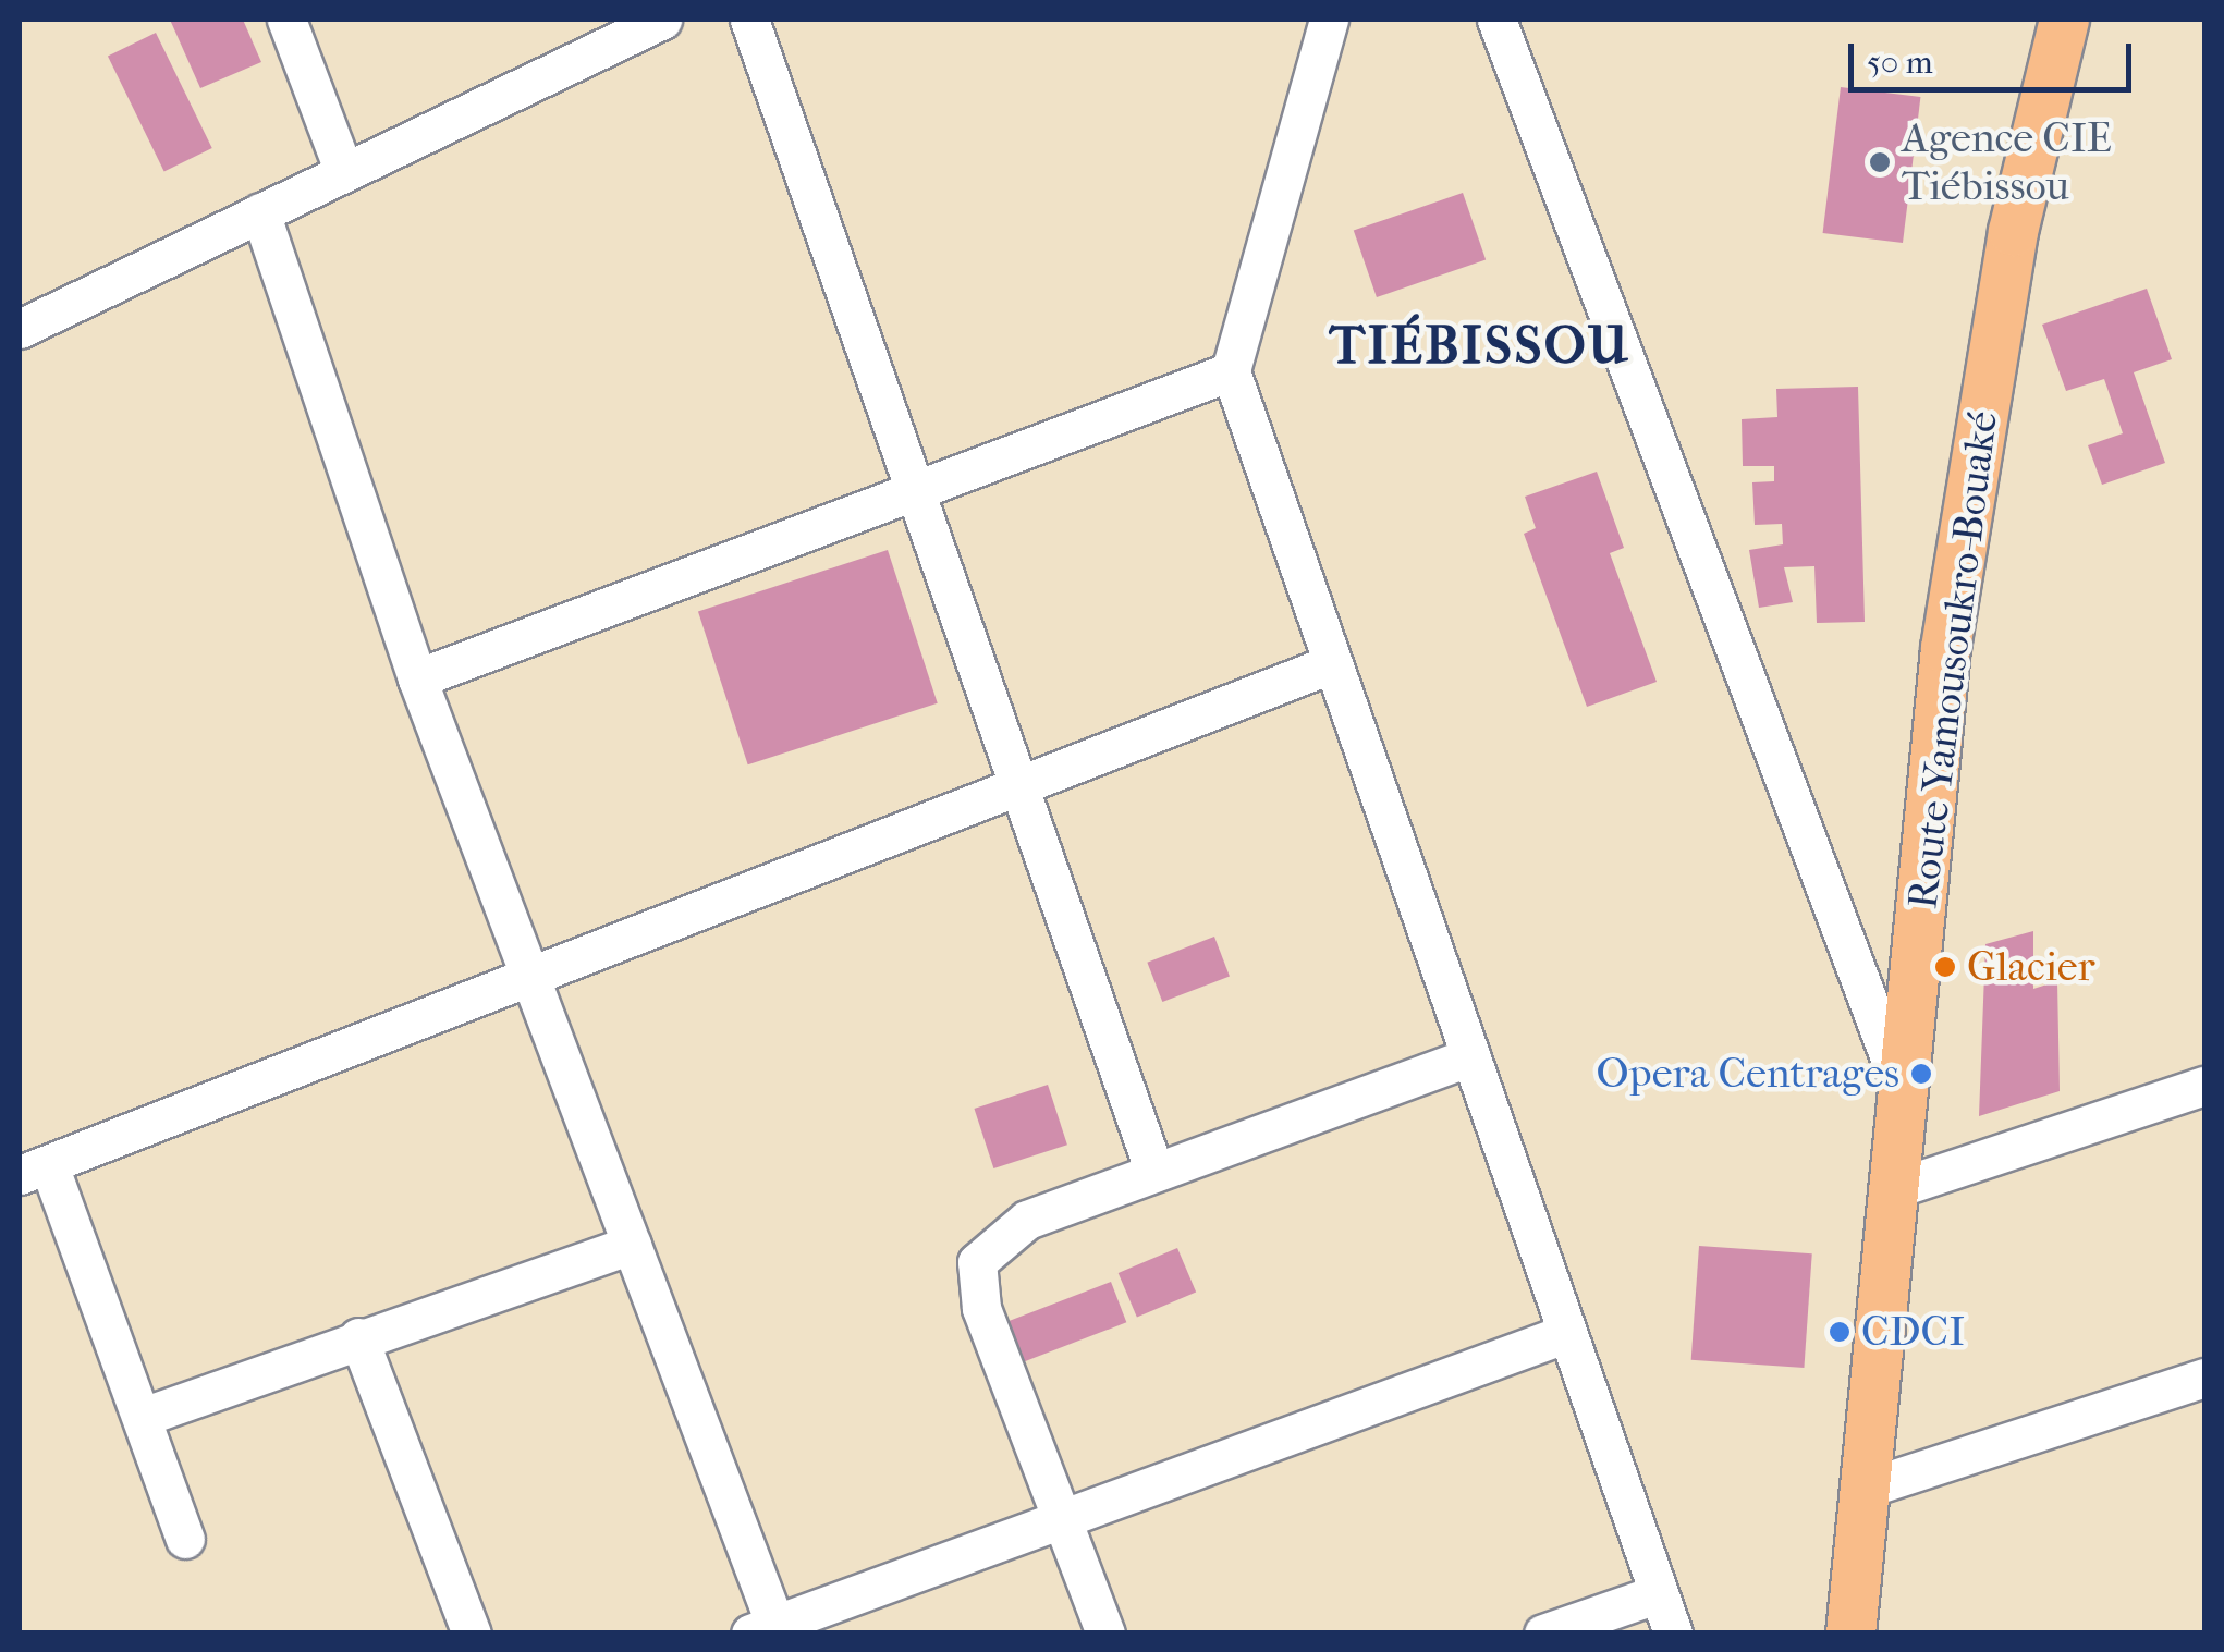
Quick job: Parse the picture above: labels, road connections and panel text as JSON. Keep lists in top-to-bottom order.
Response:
{
  "streets": {
    "main road": ["Route Yamousoukro-Bouaké"]
  },
  "districts": ["TIÉBISSOU"],
  "places": [
    "Agence CIE Tiébissou",
    "Glacier",
    "Opera Centrages",
    "CDCI"
  ],
  "scale_bar": "50 m"
}
